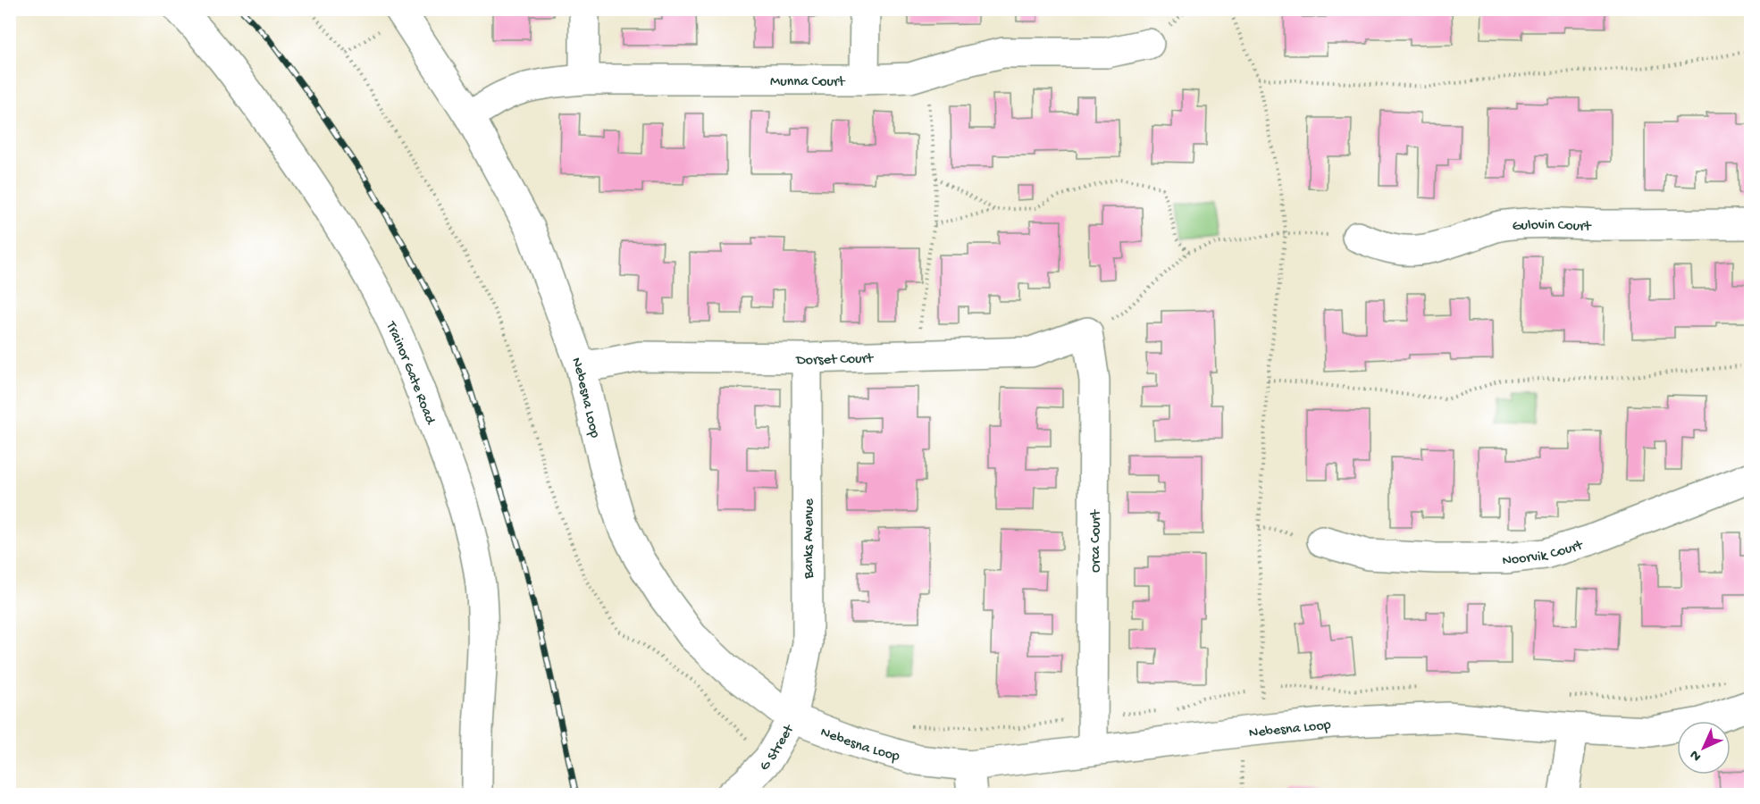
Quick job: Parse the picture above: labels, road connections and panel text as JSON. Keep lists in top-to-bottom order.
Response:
{
  "streets": {
    "street": [
      "Munna Court",
      "Gulovin Court",
      "Dorset Court",
      "Trainor Gate Road",
      "Nebesna Loop",
      "Banks Avenue",
      "Orca Court",
      "Noorvik Court",
      "G Street"
    ]
  },
  "crossings": [
    ["Munna Court", "Nebesna Loop"],
    ["Dorset Court", "Nebesna Loop"],
    ["Dorset Court", "Banks Avenue"],
    ["Dorset Court", "Orca Court"],
    ["Nebesna Loop", "Banks Avenue"],
    ["Nebesna Loop", "Orca Court"],
    ["Nebesna Loop", "G Street"],
    ["Banks Avenue", "G Street"]
  ],
  "north": "bottom left"
}
